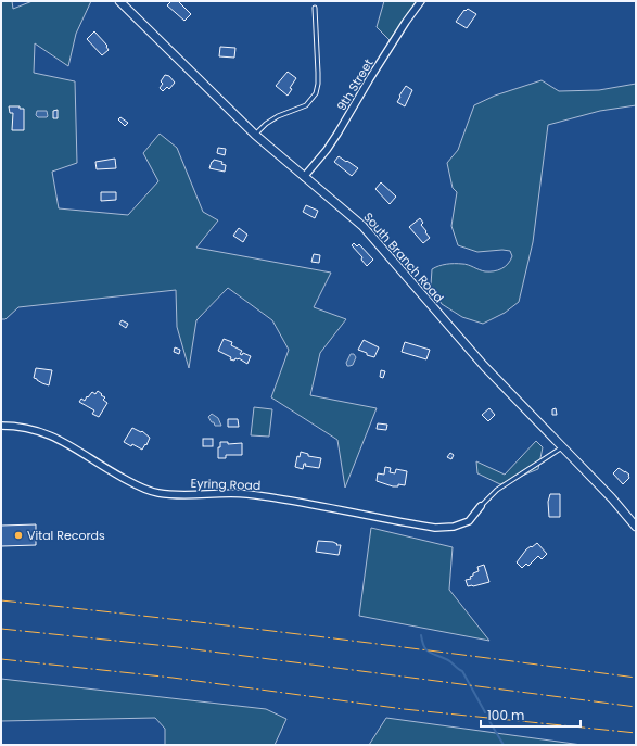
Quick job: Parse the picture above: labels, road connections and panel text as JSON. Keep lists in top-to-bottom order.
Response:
{
  "streets": {
    "street": ["9th Street", "South Branch Road", "Eyring Road"]
  },
  "crossings": [
    ["9th Street", "South Branch Road"]
  ],
  "places": ["Vital Records"],
  "scale_bar": "100 m"
}
